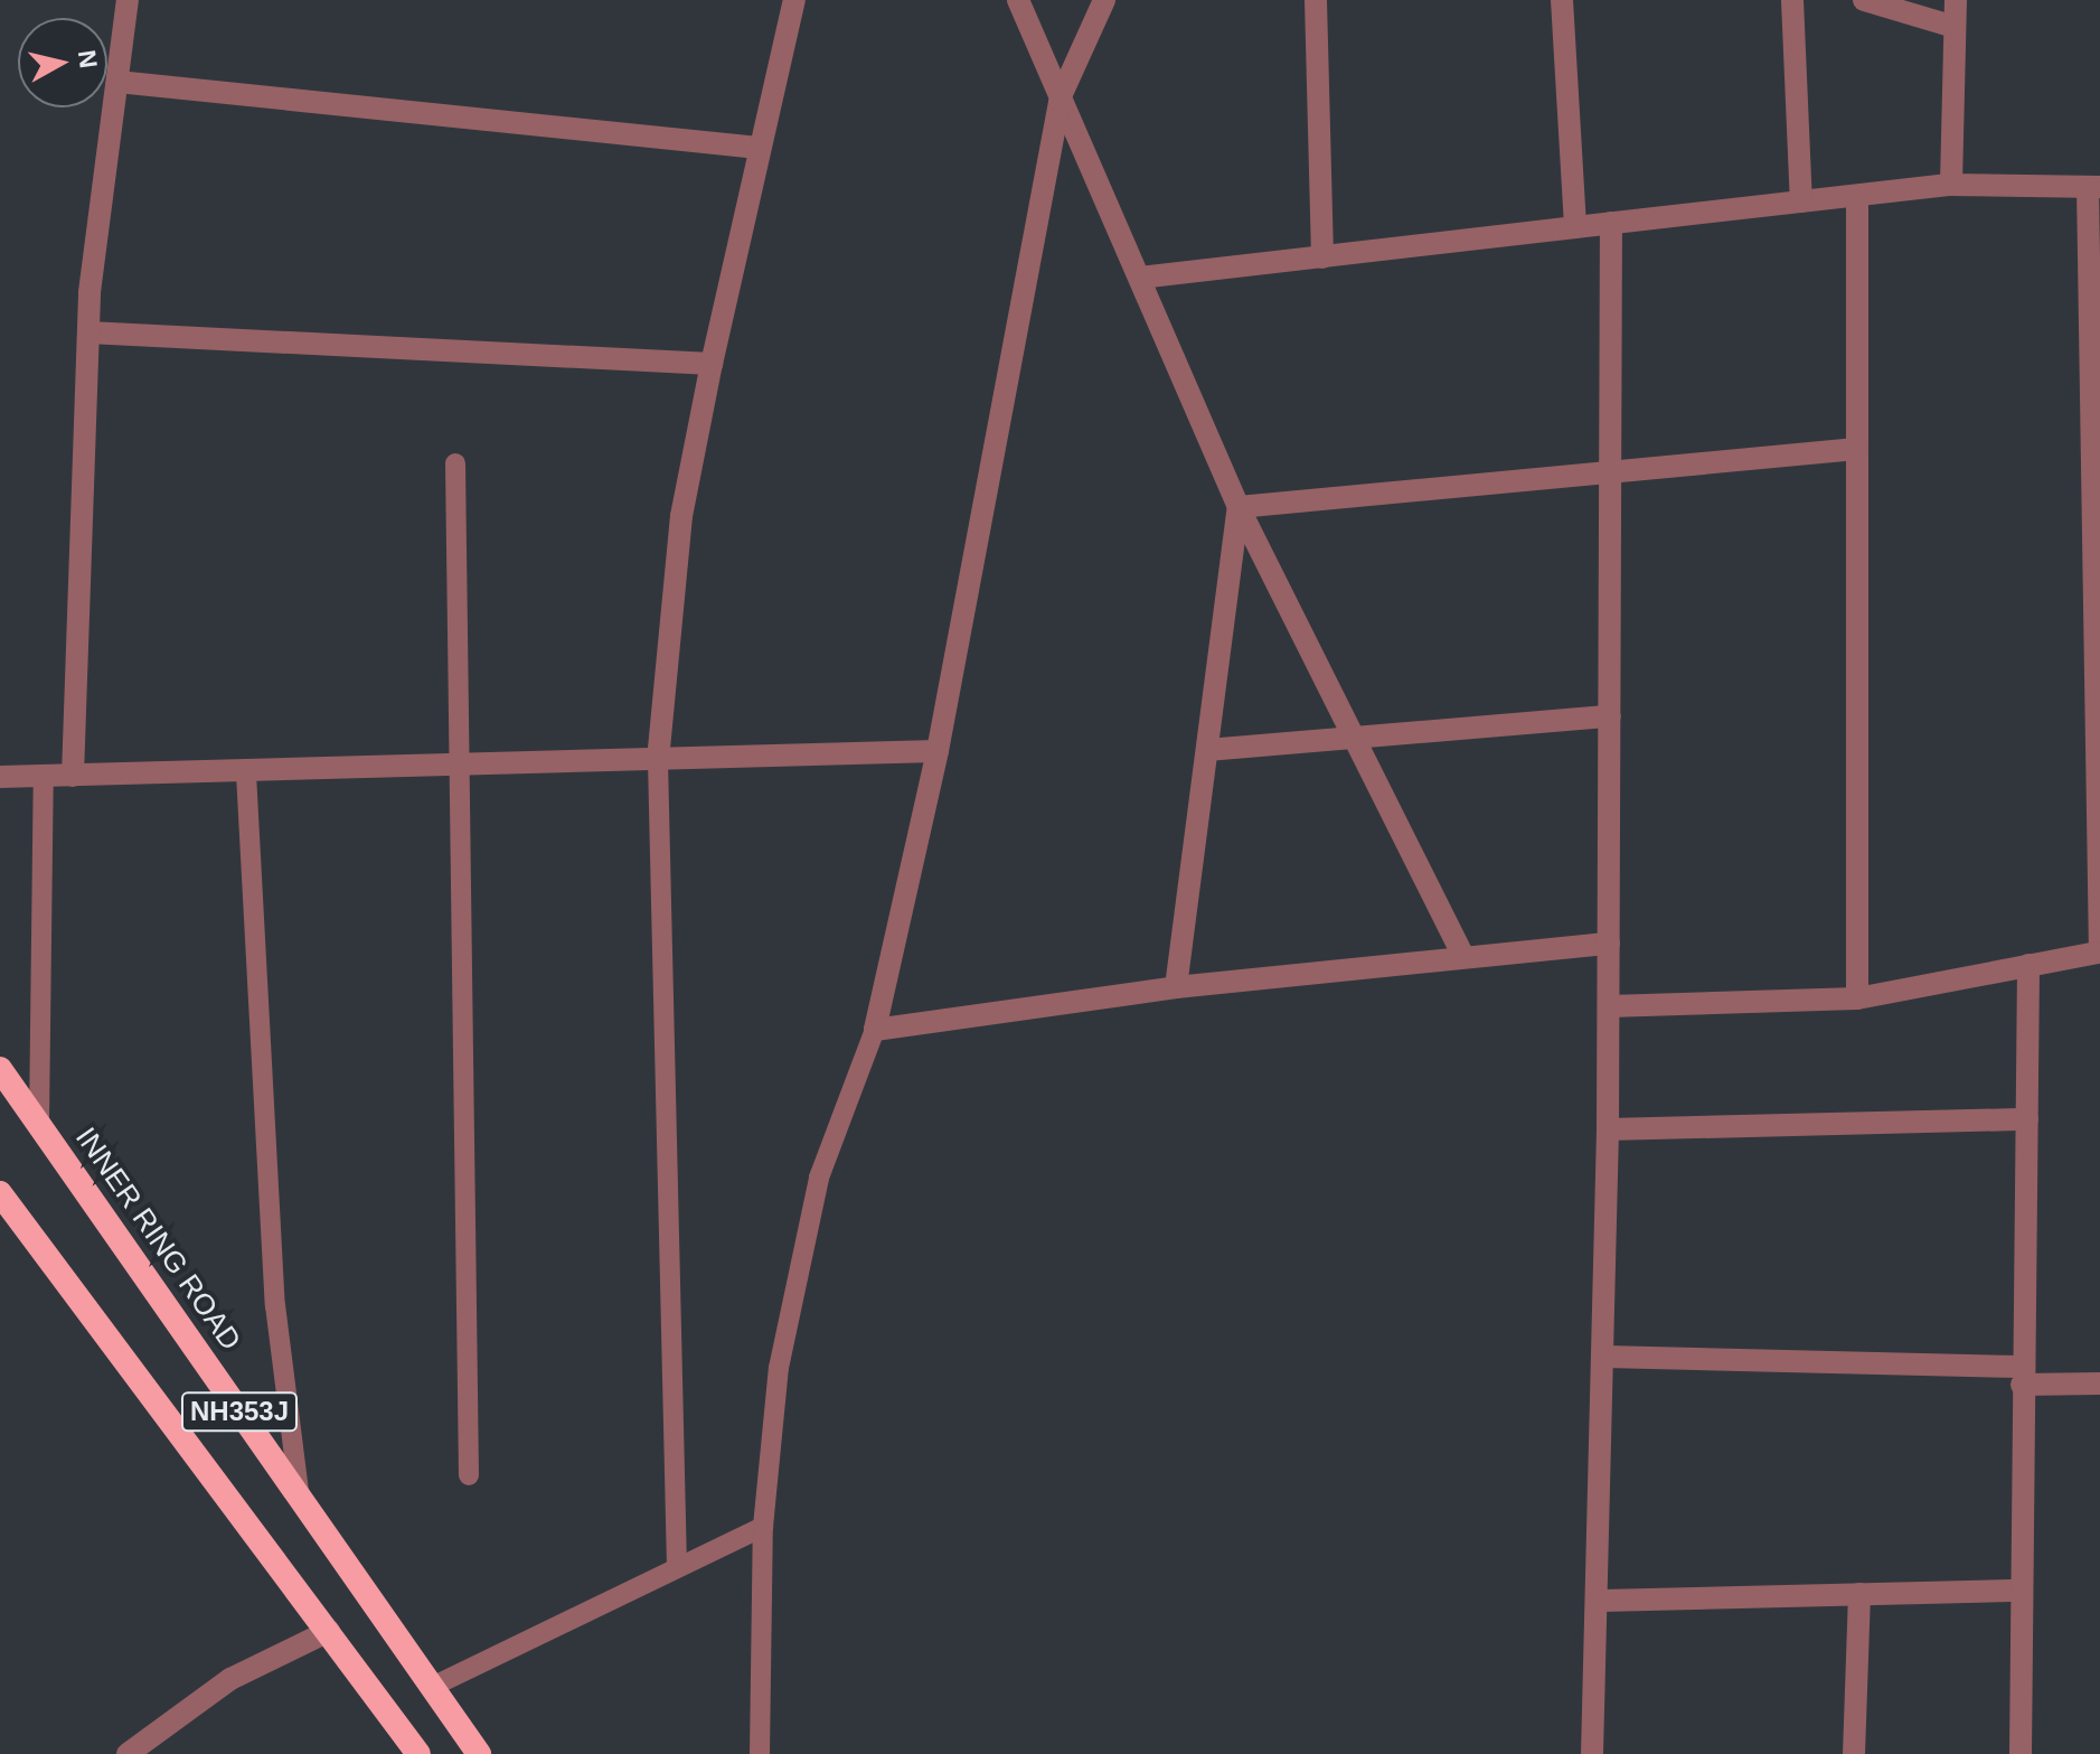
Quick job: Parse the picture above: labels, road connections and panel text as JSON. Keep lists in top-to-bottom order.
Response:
{
  "streets": {
    "highway": ["INNER RING ROAD", "NH353J"]
  },
  "north": "right"
}
